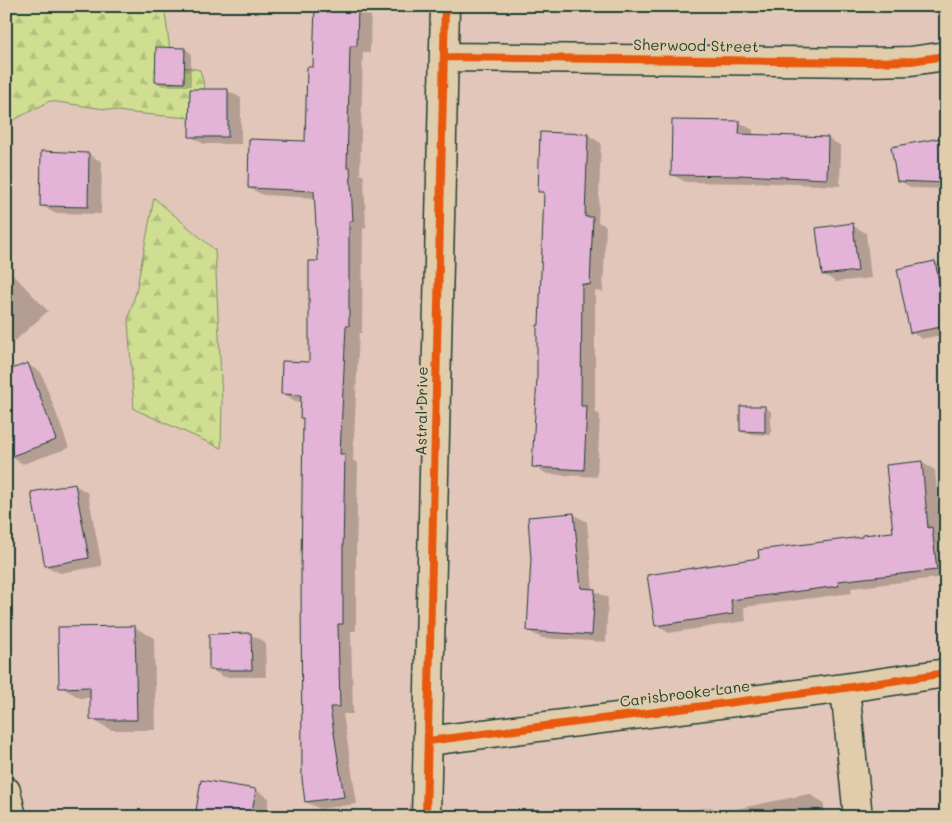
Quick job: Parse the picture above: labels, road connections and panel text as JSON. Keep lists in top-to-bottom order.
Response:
{
  "streets": {
    "street": ["Sherwood Street", "Astral Drive", "Carisbrooke Lane"]
  },
  "crossings": [
    ["Sherwood Street", "Astral Drive"],
    ["Astral Drive", "Carisbrooke Lane"]
  ]
}
